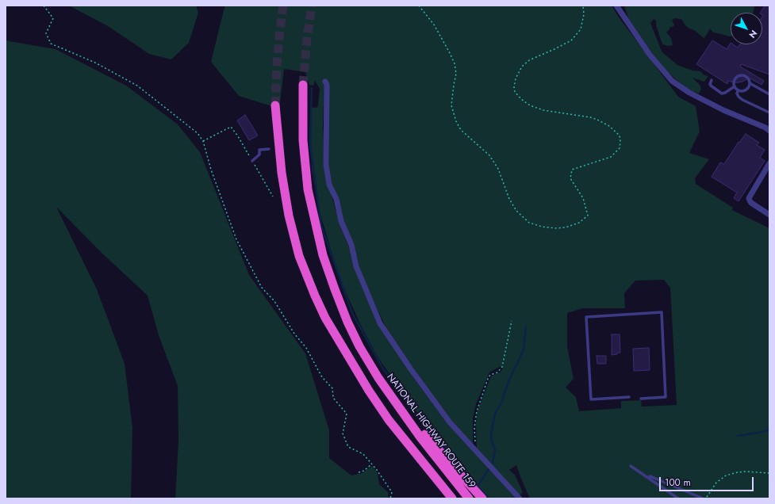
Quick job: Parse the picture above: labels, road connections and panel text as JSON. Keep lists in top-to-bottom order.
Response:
{
  "streets": {
    "highway": ["NATIONAL HIGHWAY ROUTE 159"]
  },
  "scale_bar": "100 m",
  "north": "bottom right"
}
